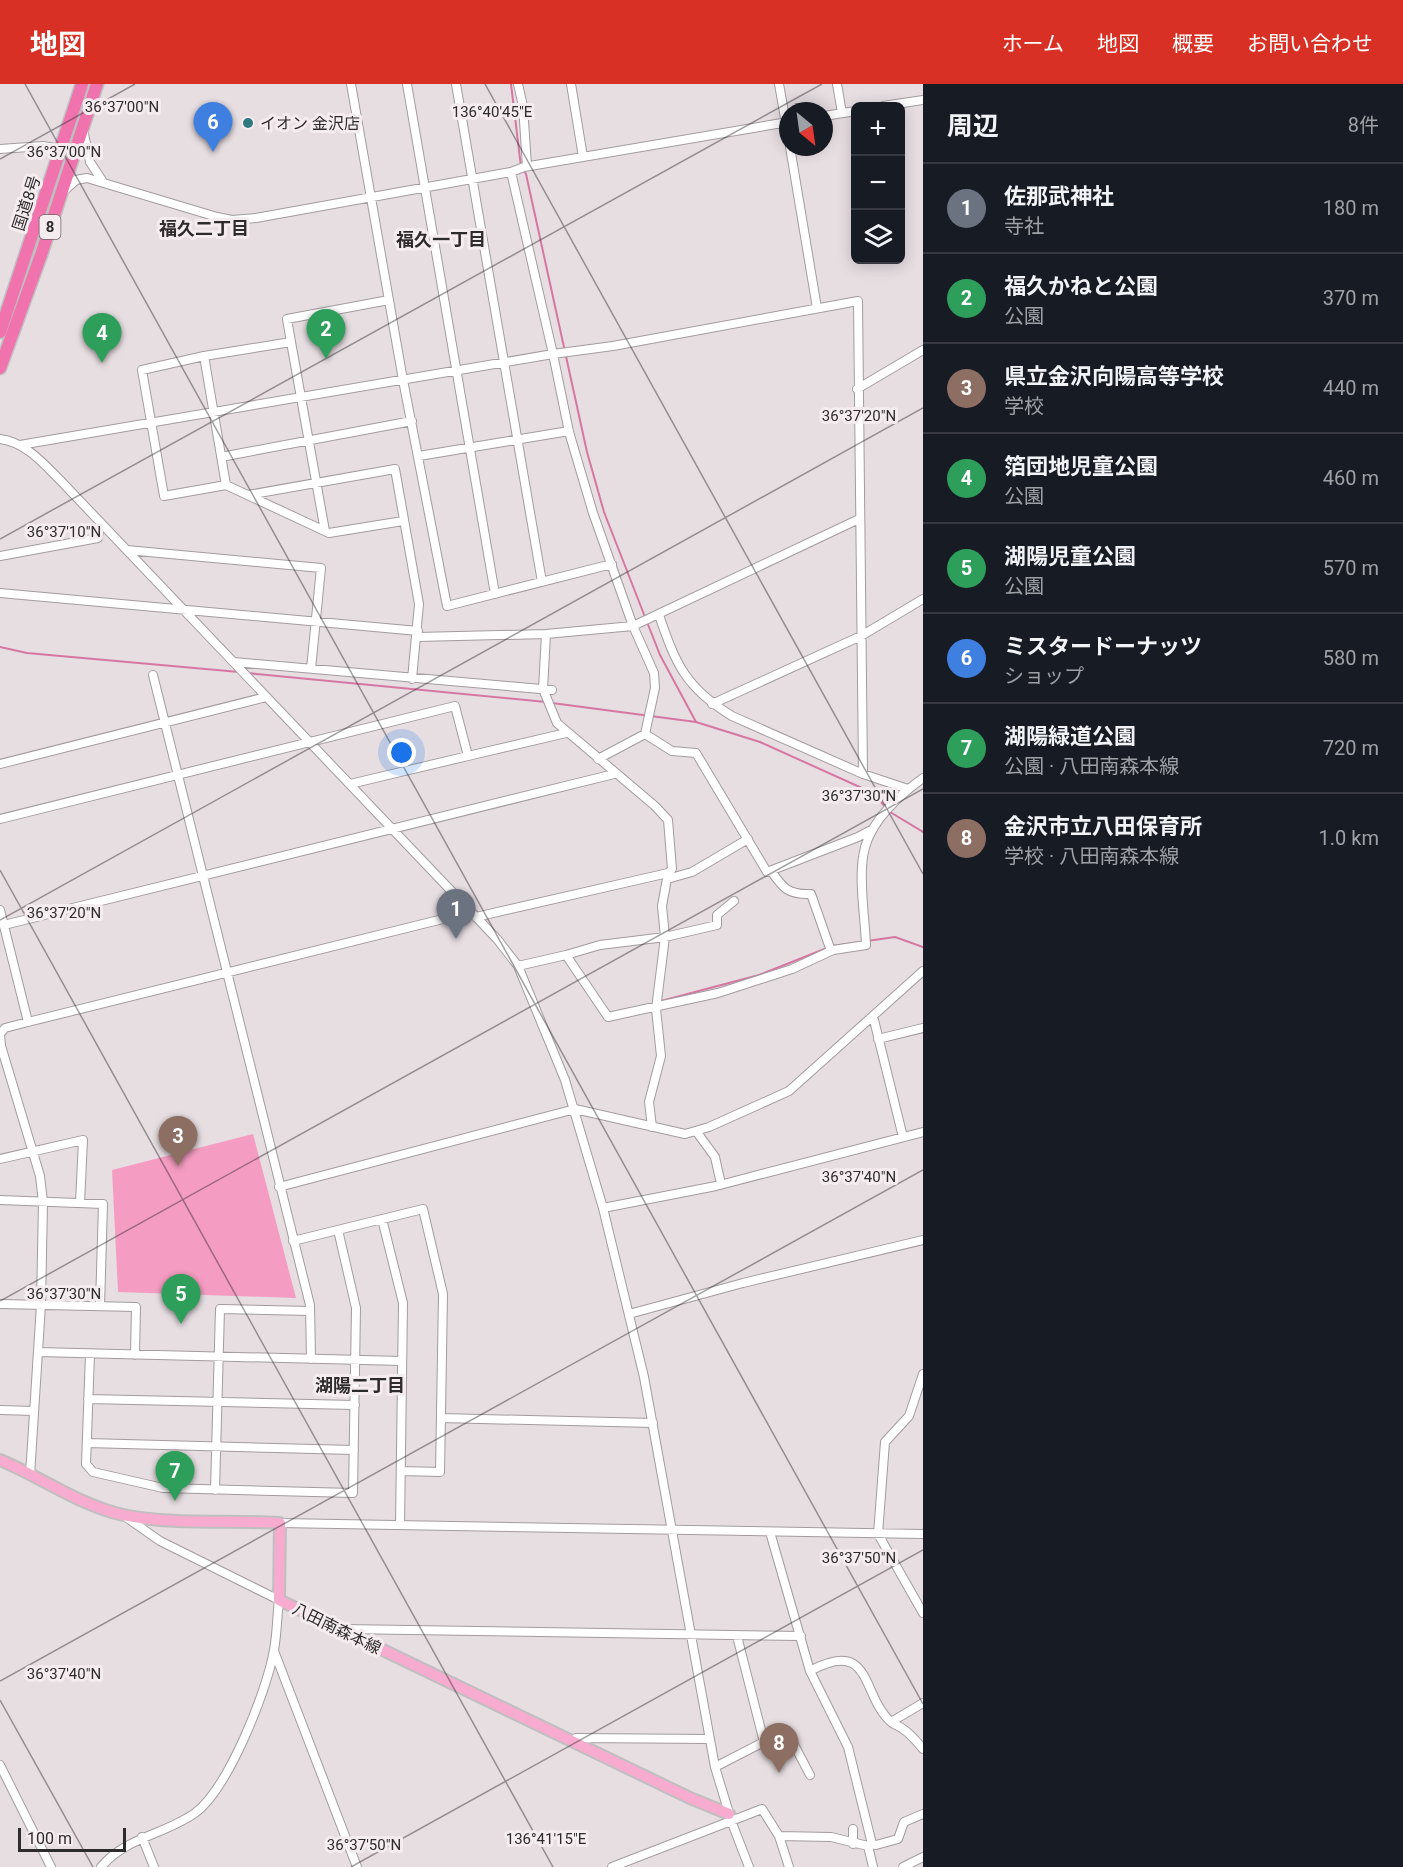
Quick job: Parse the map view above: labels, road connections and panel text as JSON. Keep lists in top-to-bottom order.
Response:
{
  "streets": {
    "highway": ["国道8号", "8"],
    "main road": ["八田南森本線"]
  },
  "districts": ["福久二丁目", "福久一丁目", "湖陽二丁目"],
  "places": ["イオン 金沢店"],
  "scale_bar": "100 m",
  "north": "bottom right",
  "page": {
    "header": "地図",
    "nav": [
      "ホーム",
      "地図",
      "概要",
      "お問い合わせ"
    ],
    "heading": ["周辺", "8件"],
    "map_buttons": ["+", "−"],
    "pins": [
      "6",
      "2",
      "4",
      "1",
      "3",
      "5",
      "7",
      "8"
    ],
    "list": [
      {
        "mark": "1",
        "name": "佐那武神社",
        "note": "寺社",
        "value": "180 m"
      },
      {
        "mark": "2",
        "name": "福久かねと公園",
        "note": "公園",
        "value": "370 m"
      },
      {
        "mark": "3",
        "name": "県立金沢向陽高等学校",
        "note": "学校",
        "value": "440 m"
      },
      {
        "mark": "4",
        "name": "箔団地児童公園",
        "note": "公園",
        "value": "460 m"
      },
      {
        "mark": "5",
        "name": "湖陽児童公園",
        "note": "公園",
        "value": "570 m"
      },
      {
        "mark": "6",
        "name": "ミスタードーナッツ",
        "note": "ショップ",
        "value": "580 m"
      },
      {
        "mark": "7",
        "name": "湖陽緑道公園",
        "note": "公園 · 八田南森本線",
        "value": "720 m"
      },
      {
        "mark": "8",
        "name": "金沢市立八田保育所",
        "note": "学校 · 八田南森本線",
        "value": "1.0 km"
      }
    ],
    "scale": "100 m"
  },
  "coordinates": [
    "36°37'00\"N",
    "136°40'45\"E",
    "36°37'20\"N",
    "36°37'10\"N",
    "36°37'30\"N",
    "36°37'40\"N",
    "36°37'50\"N",
    "136°41'15\"E"
  ]
}
